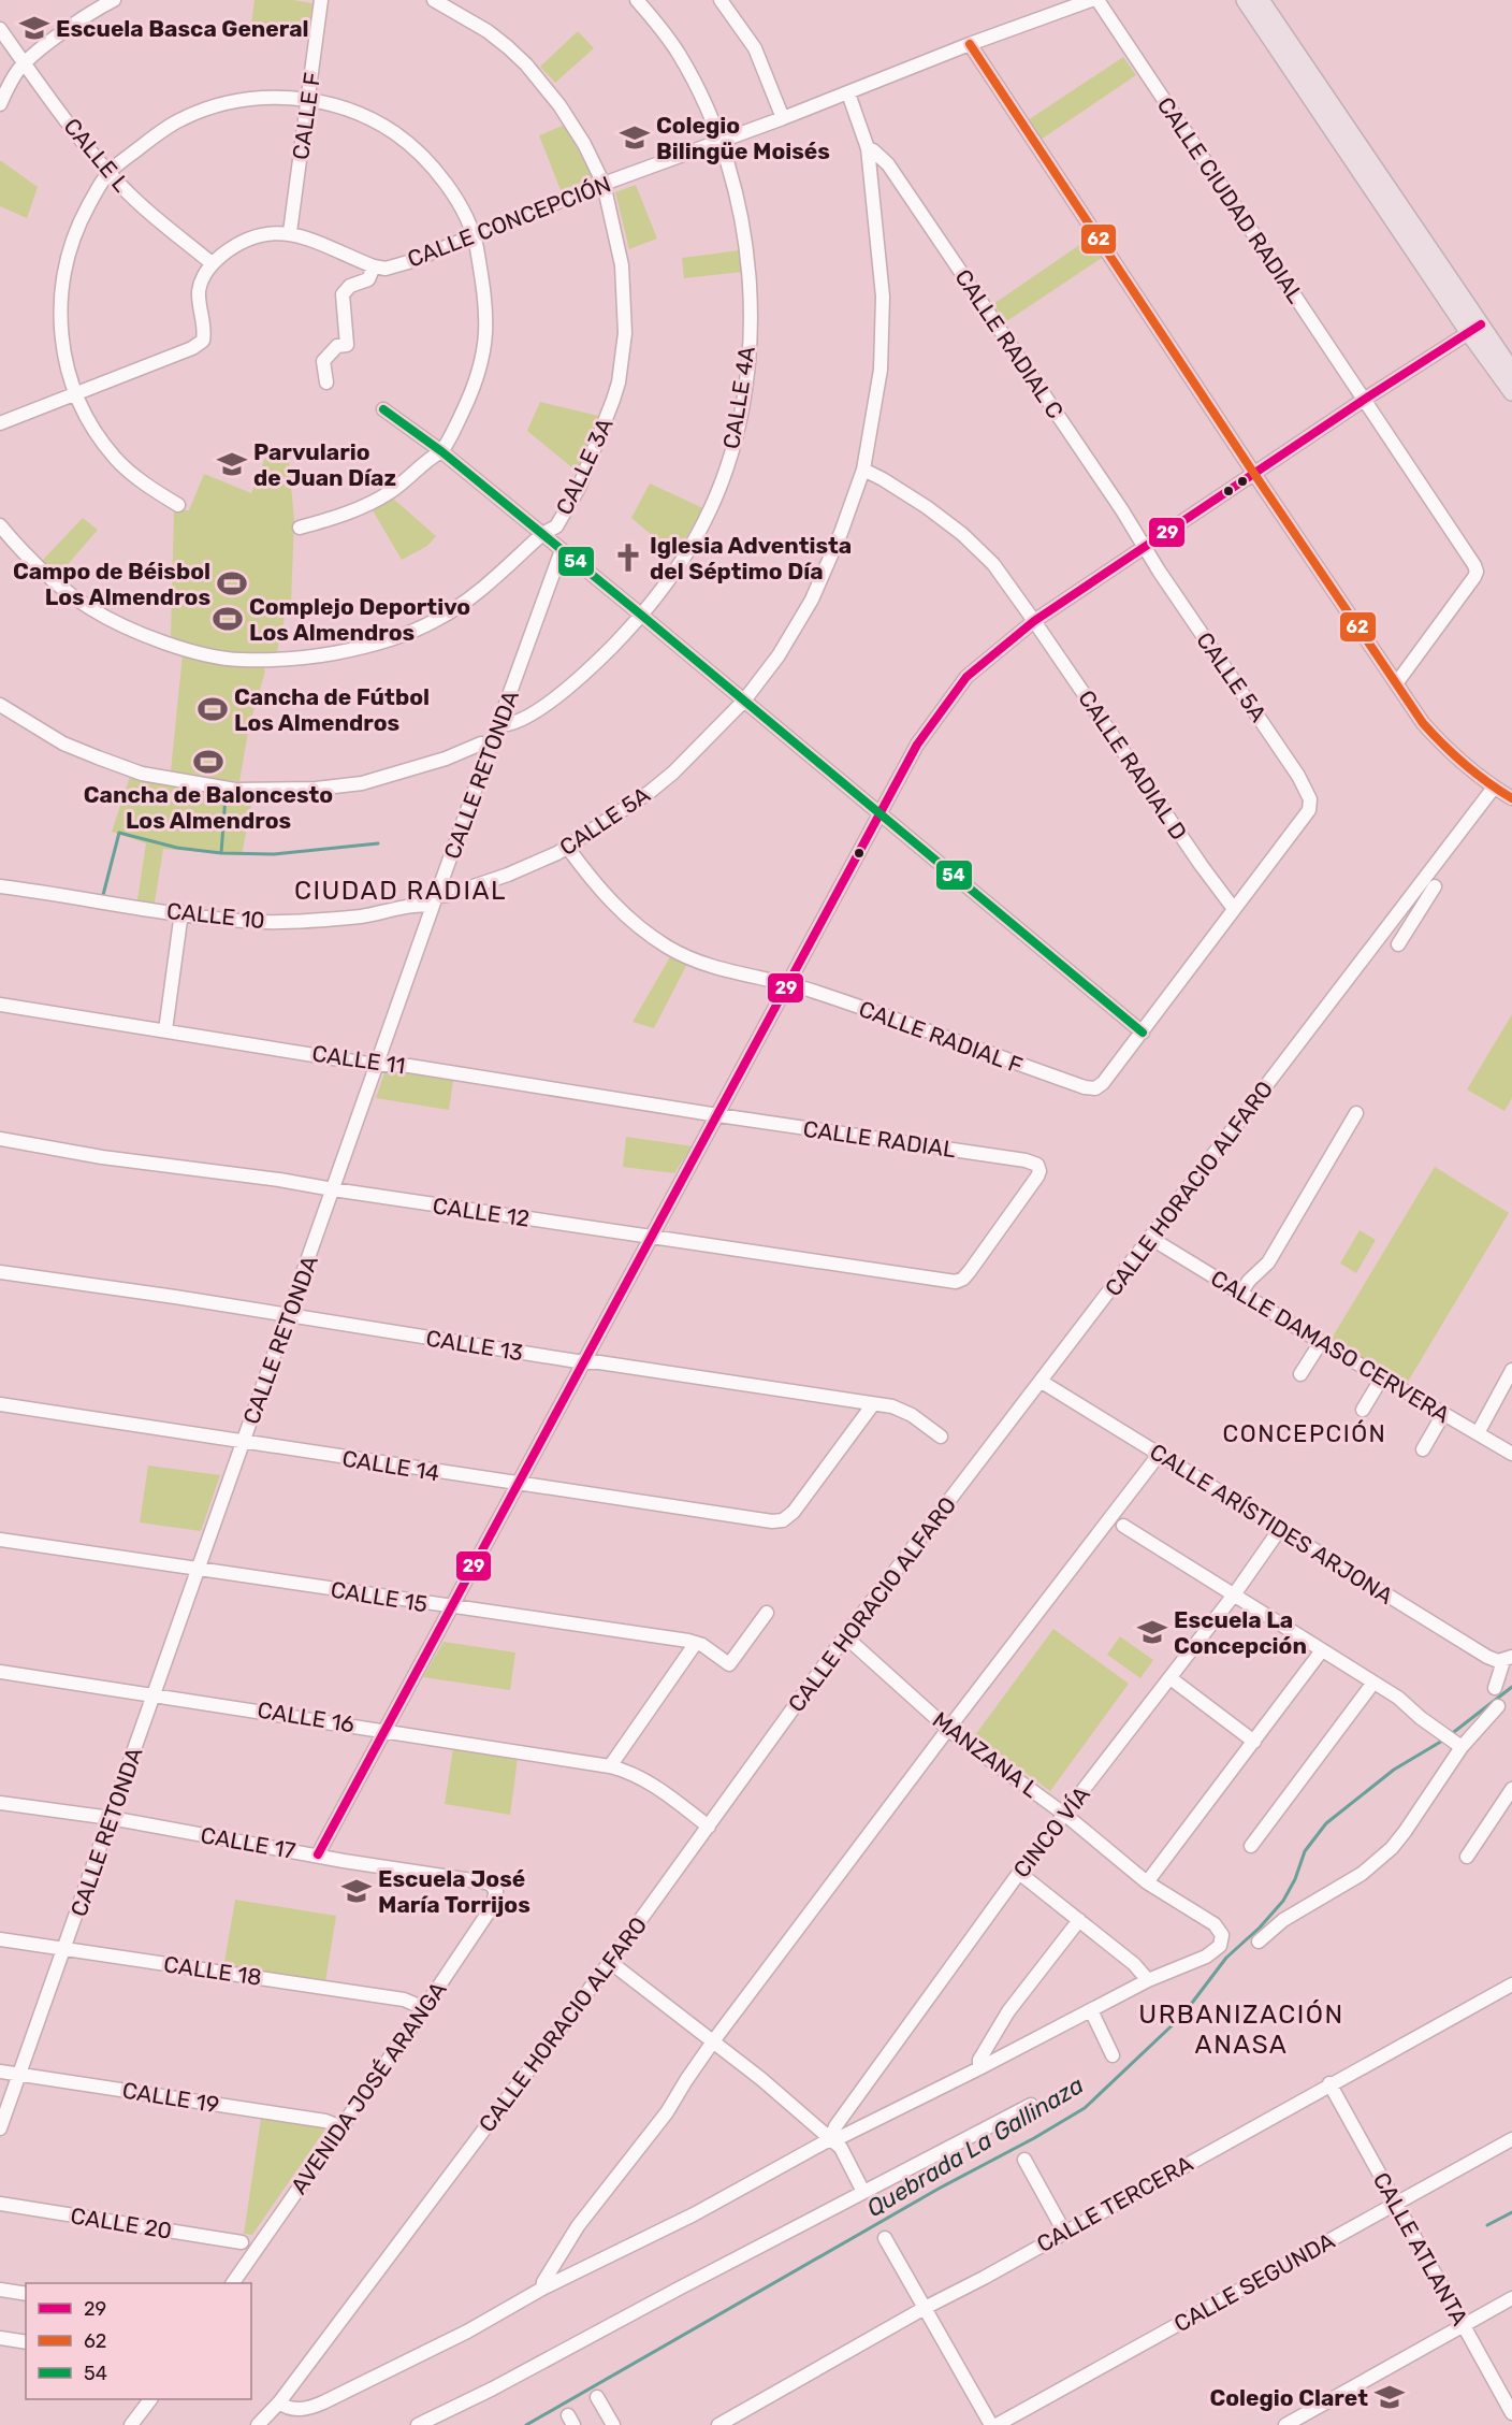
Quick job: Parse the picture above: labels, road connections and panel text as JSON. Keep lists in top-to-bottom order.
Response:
{
  "streets": {
    "street": [
      "CALLE F",
      "CALLE L",
      "CALLE CIUDAD RADIAL",
      "CALLE CONCEPCIÓN",
      "CALLE RADIAL C",
      "CALLE 4A",
      "CALLE 3A",
      "CALLE 5A",
      "CALLE RADIAL D",
      "CALLE RETONDA",
      "CALLE 10",
      "CALLE RADIAL F",
      "CALLE 11",
      "CALLE RADIAL",
      "CALLE HORACIO ALFARO",
      "CALLE 12",
      "CALLE 13",
      "CALLE DAMASO CERVERA",
      "CALLE 14",
      "CALLE ARÍSTIDES ARJONA",
      "CALLE 15",
      "CALLE 16",
      "MANZANA L",
      "CINCO VÍA",
      "CALLE 17",
      "CALLE 18",
      "AVENIDA JOSÉ ARANGA",
      "CALLE 19",
      "CALLE TERCERA",
      "CALLE 20",
      "CALLE ATLANTA",
      "CALLE SEGUNDA"
    ]
  },
  "crossings": [
    ["CALLE F", "CALLE CONCEPCIÓN"],
    ["CALLE L", "CALLE CONCEPCIÓN"],
    ["CALLE CONCEPCIÓN", "CALLE 4A"],
    ["CALLE CONCEPCIÓN", "CALLE 3A"],
    ["CALLE CONCEPCIÓN", "CALLE 5A"],
    ["CALLE RADIAL C", "CALLE 5A"],
    ["CALLE 4A", "CALLE RETONDA"],
    ["CALLE 5A", "CALLE RADIAL D"],
    ["CALLE 5A", "CALLE RETONDA"],
    ["CALLE 5A", "CALLE 10"],
    ["CALLE RETONDA", "CALLE 10"],
    ["CALLE RETONDA", "CALLE 11"],
    ["CALLE RETONDA", "CALLE 12"],
    ["CALLE RETONDA", "CALLE 13"],
    ["CALLE RETONDA", "CALLE 14"],
    ["CALLE RETONDA", "CALLE 15"],
    ["CALLE RETONDA", "CALLE 16"],
    ["CALLE RETONDA", "CALLE 17"],
    ["CALLE RETONDA", "CALLE 18"],
    ["CALLE RETONDA", "CALLE 19"],
    ["CALLE 11", "CALLE RADIAL"],
    ["CALLE RADIAL", "CALLE 12"],
    ["CALLE HORACIO ALFARO", "CALLE DAMASO CERVERA"],
    ["CALLE HORACIO ALFARO", "CALLE ARÍSTIDES ARJONA"],
    ["CALLE HORACIO ALFARO", "CALLE 16"],
    ["CALLE HORACIO ALFARO", "MANZANA L"],
    ["CALLE 13", "CALLE 14"],
    ["CALLE ARÍSTIDES ARJONA", "CINCO VÍA"],
    ["MANZANA L", "CINCO VÍA"],
    ["CALLE 17", "AVENIDA JOSÉ ARANGA"],
    ["CALLE 18", "AVENIDA JOSÉ ARANGA"],
    ["AVENIDA JOSÉ ARANGA", "CALLE 19"],
    ["CALLE TERCERA", "CALLE ATLANTA"],
    ["CALLE ATLANTA", "CALLE SEGUNDA"]
  ],
  "districts": ["CIUDAD RADIAL", "CONCEPCIÓN", "URBANIZACIÓN ANASA"],
  "water": ["Quebrada La Gallinaza"],
  "places": {
    "school or university": [
      "Escuela Basca General",
      "Colegio Bilingüe Moisés",
      "Parvulario de Juan Díaz",
      "Escuela La Concepción",
      "Escuela José María Torrijos",
      "Colegio Claret"
    ],
    "church": ["Iglesia Adventista del Séptimo Día"],
    "sports": [
      "Campo de Béisbol Los Almendros",
      "Complejo Deportivo Los Almendros",
      "Cancha de Fútbol Los Almendros",
      "Cancha de Baloncesto Los Almendros"
    ]
  },
  "lines": ["transit line 62", "transit line 29", "transit line 54"],
  "legend": ["29", "62", "54"]
}
